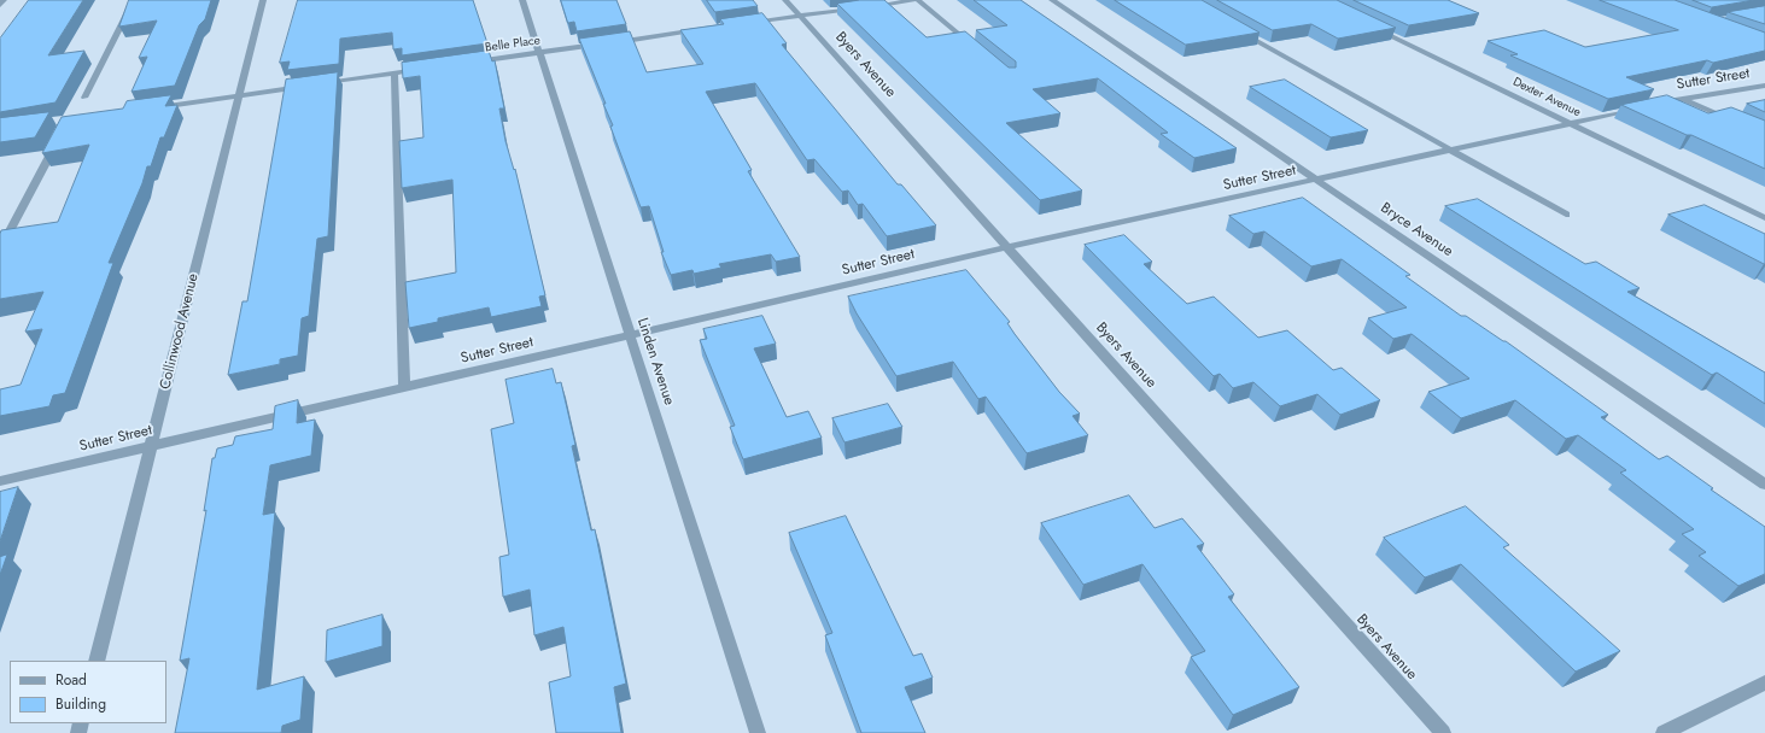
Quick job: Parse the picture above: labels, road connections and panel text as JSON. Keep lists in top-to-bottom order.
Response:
{
  "streets": {
    "street": [
      "Belle Place",
      "Byers Avenue",
      "Sutter Street",
      "Dexter Avenue",
      "Bryce Avenue",
      "Collinwood Avenue",
      "Linden Avenue"
    ]
  },
  "crossings": [
    ["Belle Place", "Linden Avenue"],
    ["Byers Avenue", "Sutter Street"],
    ["Sutter Street", "Dexter Avenue"],
    ["Sutter Street", "Bryce Avenue"],
    ["Sutter Street", "Collinwood Avenue"],
    ["Sutter Street", "Linden Avenue"]
  ],
  "legend": ["Road", "Building"]
}
